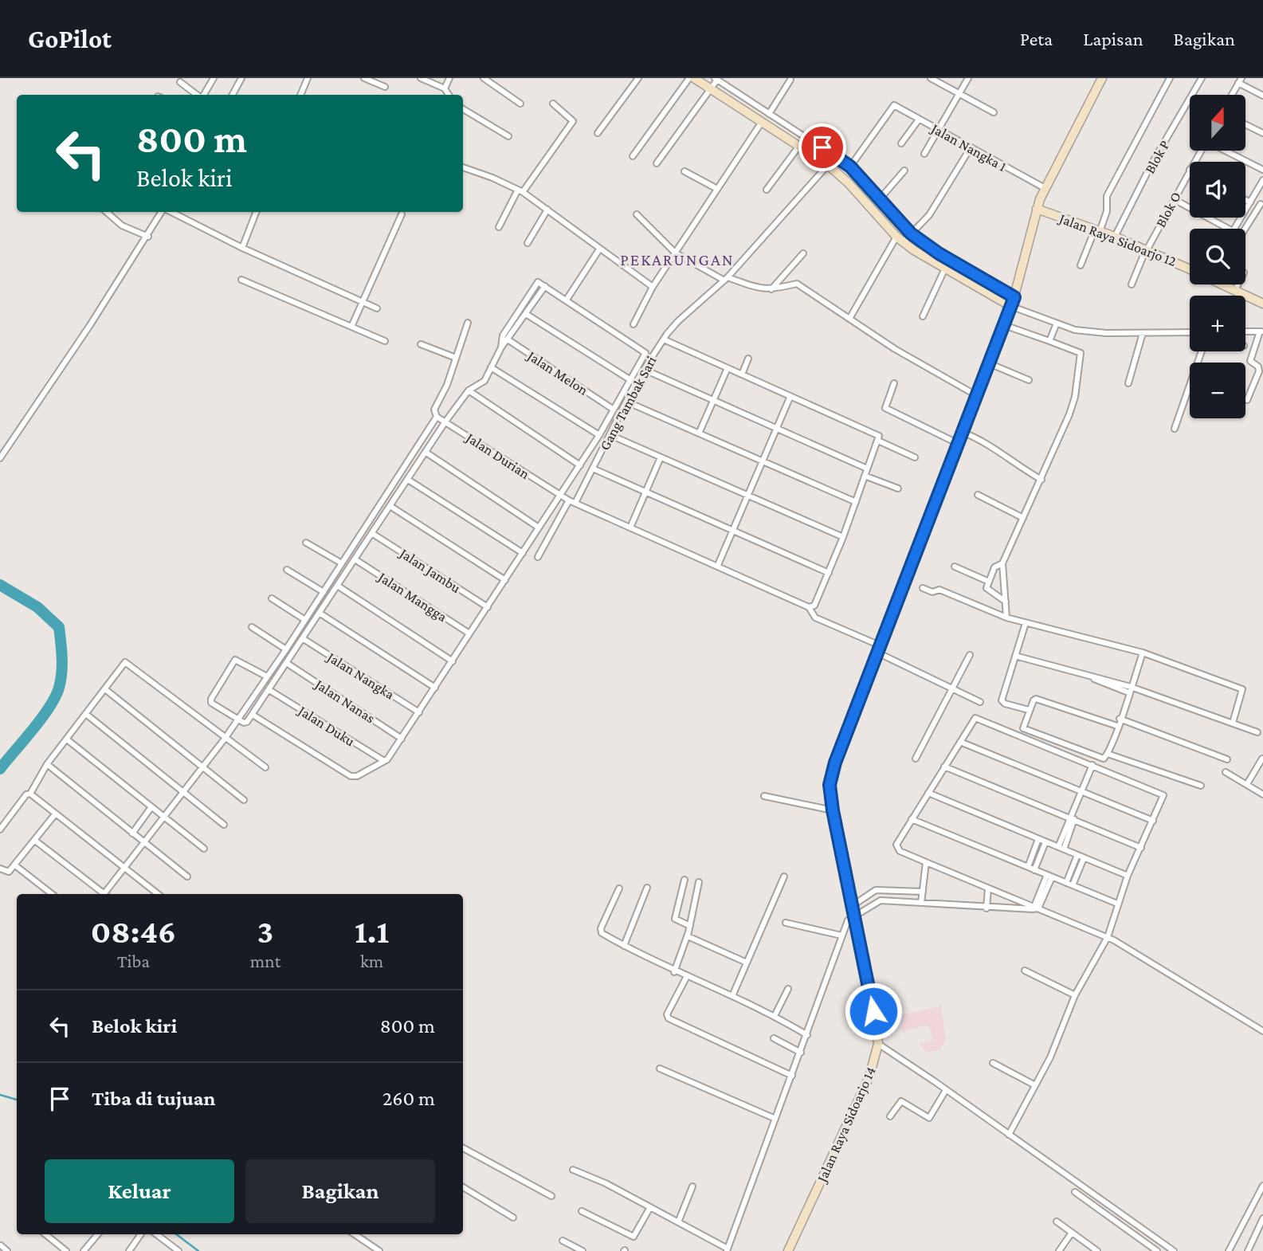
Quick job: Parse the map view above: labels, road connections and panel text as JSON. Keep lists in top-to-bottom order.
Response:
{
  "streets": {
    "main road": ["Jalan Raya Sidoarjo 12", "Jalan Raya Sidoarjo 14"],
    "street": [
      "Jalan Nangka 1",
      "Blok P",
      "Blok O",
      "Jalan Melon",
      "Gang Tambak Sari",
      "Jalan Durian",
      "Jalan Jambu",
      "Jalan Mangga",
      "Jalan Nangka",
      "Jalan Nanas",
      "Jalan Duku"
    ]
  },
  "crossings": [
    ["Jalan Nangka 1", "Jalan Raya Sidoarjo 14"],
    ["Blok P", "Jalan Raya Sidoarjo 12"],
    ["Blok O", "Jalan Raya Sidoarjo 12"],
    ["Jalan Raya Sidoarjo 12", "Jalan Raya Sidoarjo 14"],
    ["Gang Tambak Sari", "Jalan Durian"],
    ["Jalan Durian", "Jalan Raya Sidoarjo 14"]
  ],
  "districts": ["PEKARUNGAN"],
  "north": "top",
  "page": {
    "header": "GoPilot",
    "nav": ["Peta", "Lapisan", "Bagikan"],
    "map_buttons": ["+", "−"],
    "turn": ["800 m", "Belok kiri"],
    "eta": [
      "08:46",
      "Tiba",
      "3",
      "mnt",
      "1.1",
      "km"
    ],
    "list": [
      {
        "name": "Belok kiri",
        "value": "800 m"
      },
      {
        "name": "Tiba di tujuan",
        "value": "260 m"
      }
    ],
    "buttons": ["Keluar", "Bagikan"]
  }
}
